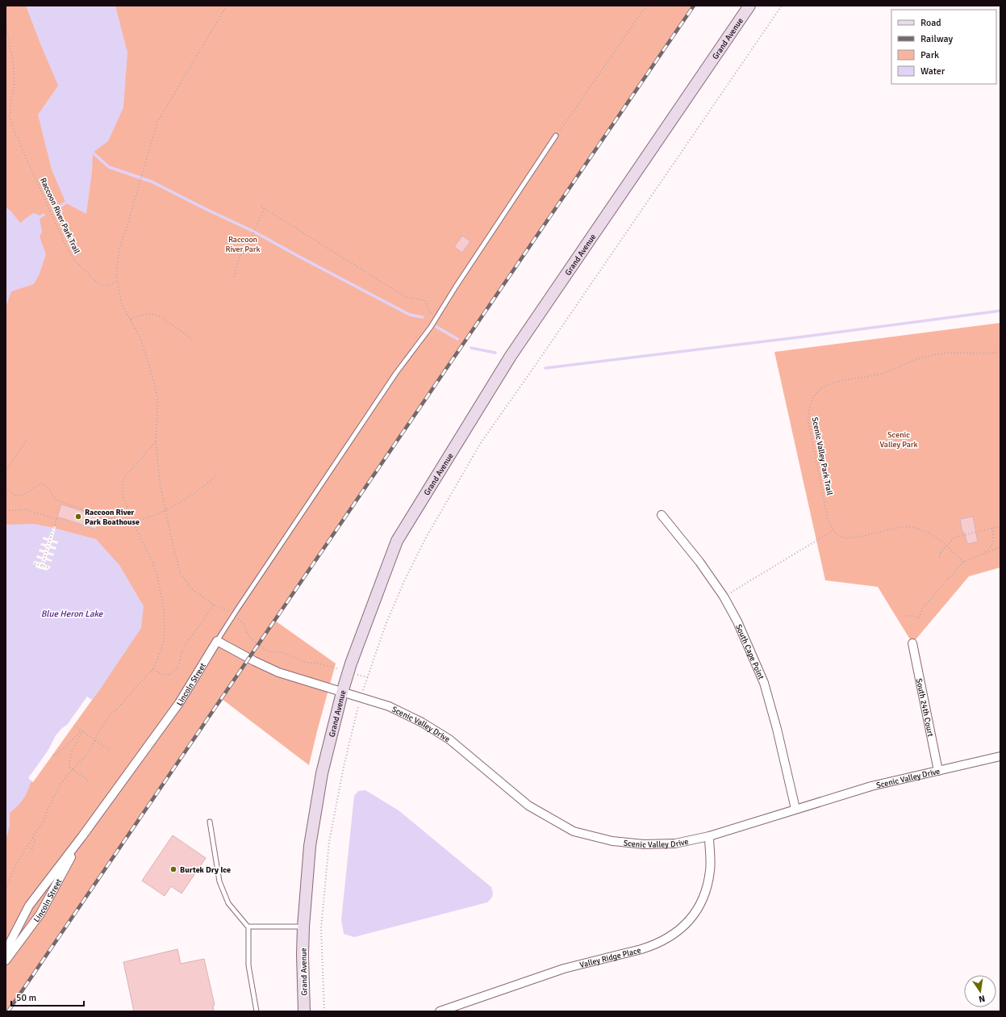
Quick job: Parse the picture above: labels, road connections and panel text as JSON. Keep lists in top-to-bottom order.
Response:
{
  "streets": {
    "main road": ["Grand Avenue"],
    "street": [
      "South Cape Point",
      "Lincoln Street",
      "South 24th Court",
      "Scenic Valley Drive",
      "Valley Ridge Place"
    ],
    "path": ["Raccoon River Park Trail", "Scenic Valley Park Trail"]
  },
  "crossings": [
    ["Grand Avenue", "Scenic Valley Drive"],
    ["South Cape Point", "Scenic Valley Drive"],
    ["South 24th Court", "Scenic Valley Drive"],
    ["Scenic Valley Drive", "Valley Ridge Place"]
  ],
  "water": ["Blue Heron Lake"],
  "parks": ["Raccoon River Park", "Scenic Valley Park"],
  "places": ["Raccoon River Park Boathouse", "Burtek Dry Ice"],
  "legend": [
    "Road",
    "Railway",
    "Park",
    "Water"
  ],
  "scale_bar": "50 m",
  "north": "bottom"
}
